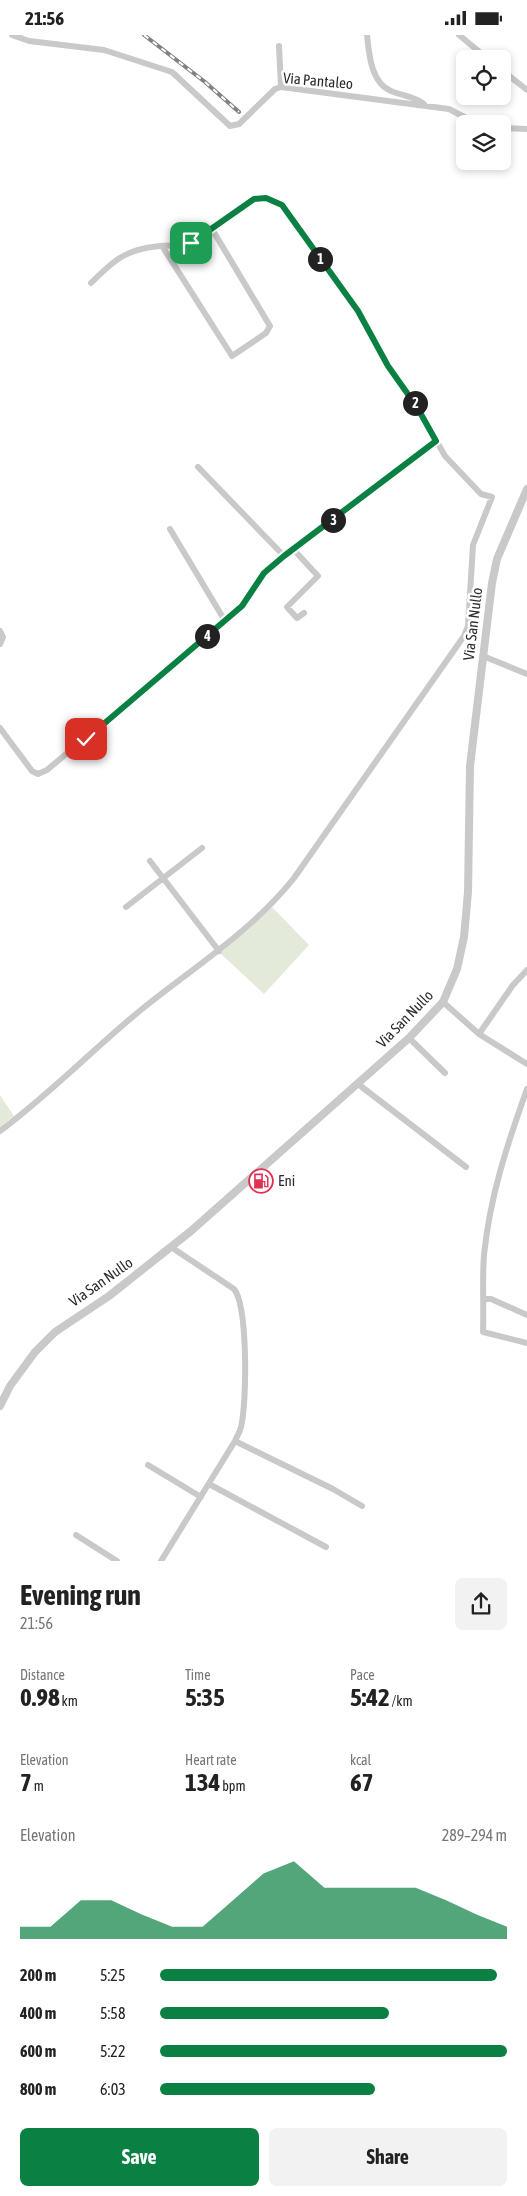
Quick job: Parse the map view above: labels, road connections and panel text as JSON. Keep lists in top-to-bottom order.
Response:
{
  "streets": {
    "street": ["Via Pantaleo", "Via San Nullo"]
  },
  "places": {
    "fuel station": ["Eni"]
  },
  "page": {
    "status": "21:56",
    "pins": [
      "1",
      "2",
      "3",
      "4"
    ],
    "heading": ["Evening run", "21:56"],
    "stats": [
      ["Distance", "0.98 km"],
      ["Time", "5:35"],
      ["Pace", "5:42 /km"],
      ["Elevation", "7 m"],
      ["Heart rate", "134 bpm"],
      ["kcal", "67"]
    ],
    "chart": ["Elevation", "289–294 m"],
    "list": [
      {
        "name": "200 m",
        "note": "5:25"
      },
      {
        "name": "400 m",
        "note": "5:58"
      },
      {
        "name": "600 m",
        "note": "5:22"
      },
      {
        "name": "800 m",
        "note": "6:03"
      }
    ],
    "buttons": ["Save", "Share"]
  }
}
